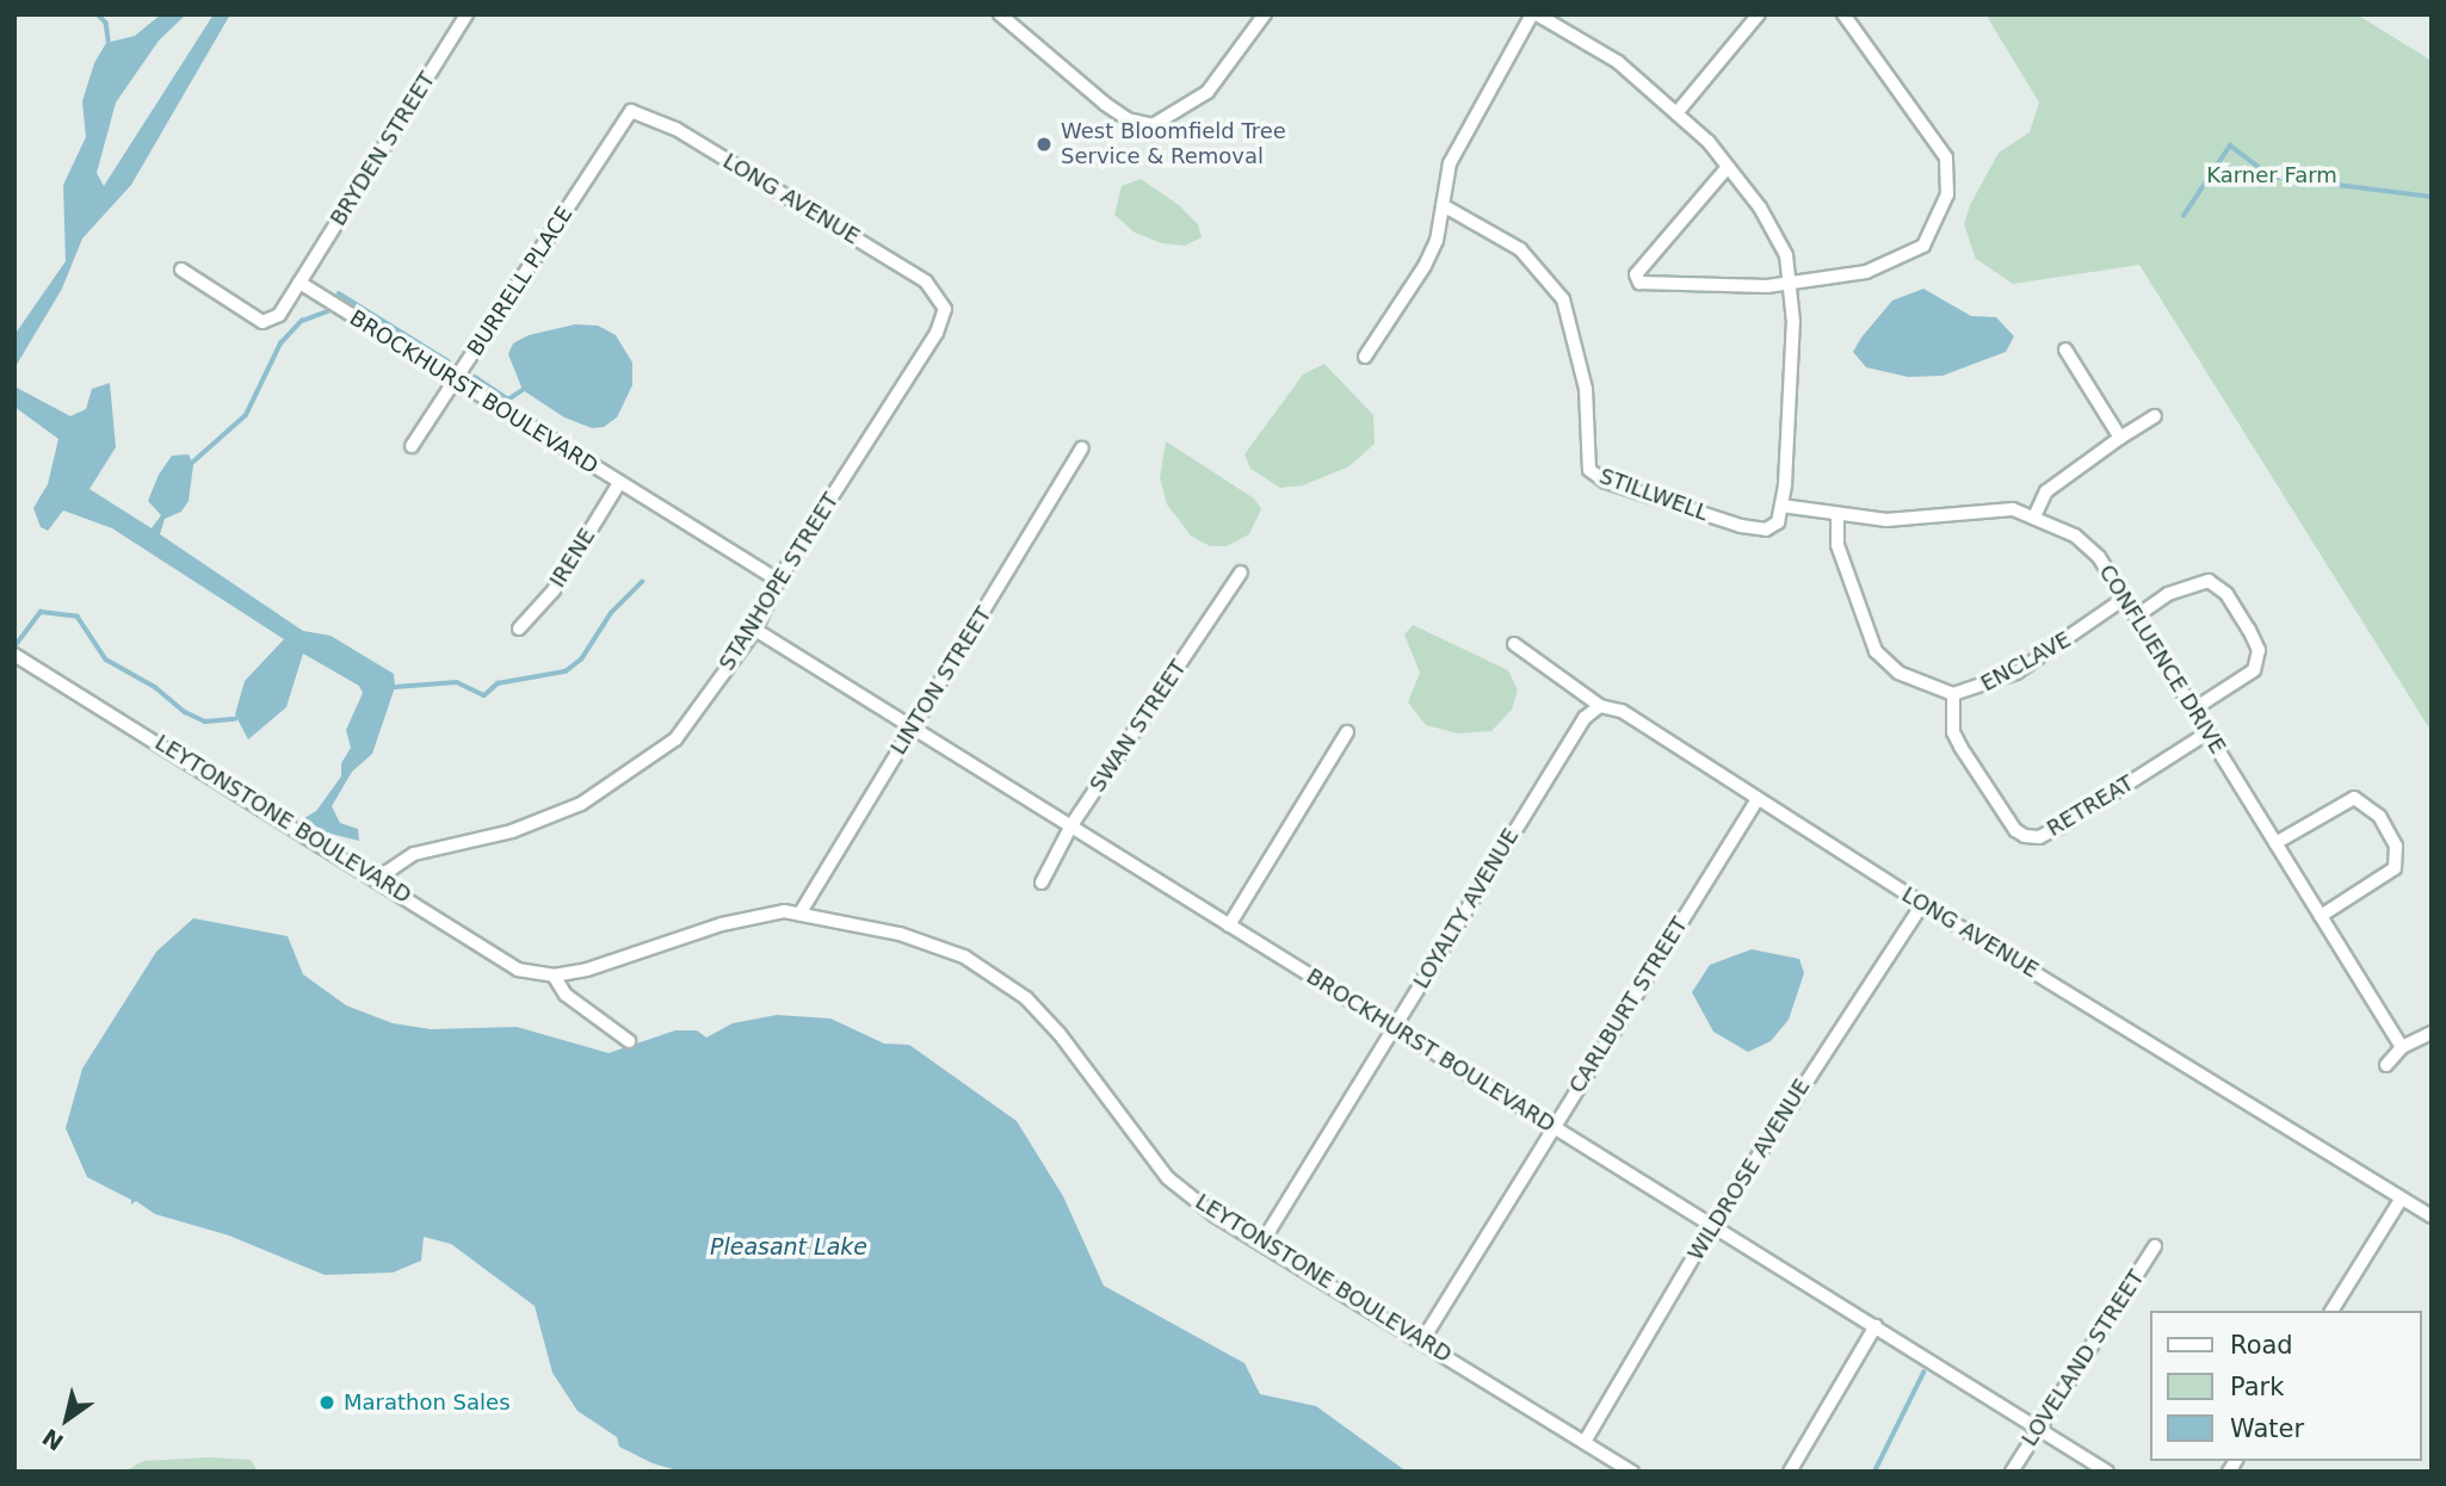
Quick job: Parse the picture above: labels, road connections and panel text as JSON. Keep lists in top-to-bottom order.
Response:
{
  "streets": {
    "street": [
      "BRYDEN STREET",
      "LONG AVENUE",
      "BURRELL PLACE",
      "BROCKHURST BOULEVARD",
      "STILLWELL",
      "IRENE",
      "STANHOPE STREET",
      "CONFLUENCE DRIVE",
      "ENCLAVE",
      "LINTON STREET",
      "SWAN STREET",
      "RETREAT",
      "LEYTONSTONE BOULEVARD",
      "LOYALTY AVENUE",
      "CARLBURT STREET",
      "WILDROSE AVENUE",
      "LOVELAND STREET"
    ]
  },
  "crossings": [
    ["BRYDEN STREET", "BROCKHURST BOULEVARD"],
    ["LONG AVENUE", "BURRELL PLACE"],
    ["LONG AVENUE", "STANHOPE STREET"],
    ["LONG AVENUE", "LOYALTY AVENUE"],
    ["LONG AVENUE", "CARLBURT STREET"],
    ["LONG AVENUE", "WILDROSE AVENUE"],
    ["BURRELL PLACE", "BROCKHURST BOULEVARD"],
    ["BROCKHURST BOULEVARD", "IRENE"],
    ["BROCKHURST BOULEVARD", "STANHOPE STREET"],
    ["BROCKHURST BOULEVARD", "LINTON STREET"],
    ["BROCKHURST BOULEVARD", "SWAN STREET"],
    ["BROCKHURST BOULEVARD", "LOYALTY AVENUE"],
    ["BROCKHURST BOULEVARD", "CARLBURT STREET"],
    ["BROCKHURST BOULEVARD", "WILDROSE AVENUE"],
    ["BROCKHURST BOULEVARD", "LOVELAND STREET"],
    ["STILLWELL", "CONFLUENCE DRIVE"],
    ["STANHOPE STREET", "LEYTONSTONE BOULEVARD"],
    ["CONFLUENCE DRIVE", "ENCLAVE"],
    ["CONFLUENCE DRIVE", "RETREAT"],
    ["ENCLAVE", "RETREAT"],
    ["LINTON STREET", "LEYTONSTONE BOULEVARD"],
    ["LEYTONSTONE BOULEVARD", "LOYALTY AVENUE"],
    ["LEYTONSTONE BOULEVARD", "CARLBURT STREET"],
    ["LEYTONSTONE BOULEVARD", "WILDROSE AVENUE"]
  ],
  "water": ["Pleasant Lake"],
  "parks": ["Karner Farm"],
  "places": ["West Bloomfield Tree Service & Removal", "Marathon Sales"],
  "legend": ["Road", "Park", "Water"],
  "north": "bottom left"
}
